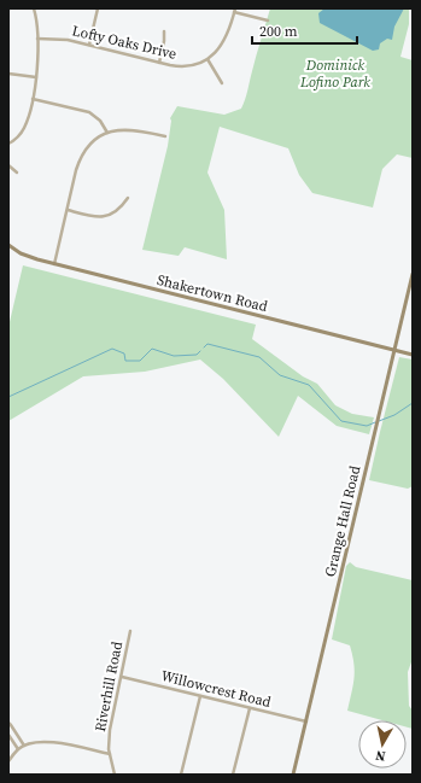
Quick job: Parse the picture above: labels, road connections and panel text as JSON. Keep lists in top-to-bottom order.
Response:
{
  "streets": {
    "street": [
      "Lofty Oaks Drive",
      "Shakertown Road",
      "Grange Hall Road",
      "Riverhill Road",
      "Willowcrest Road"
    ]
  },
  "crossings": [
    ["Shakertown Road", "Grange Hall Road"],
    ["Grange Hall Road", "Willowcrest Road"],
    ["Riverhill Road", "Willowcrest Road"]
  ],
  "parks": ["Dominick Lofino Park"],
  "scale_bar": "200 m",
  "north": "bottom"
}
